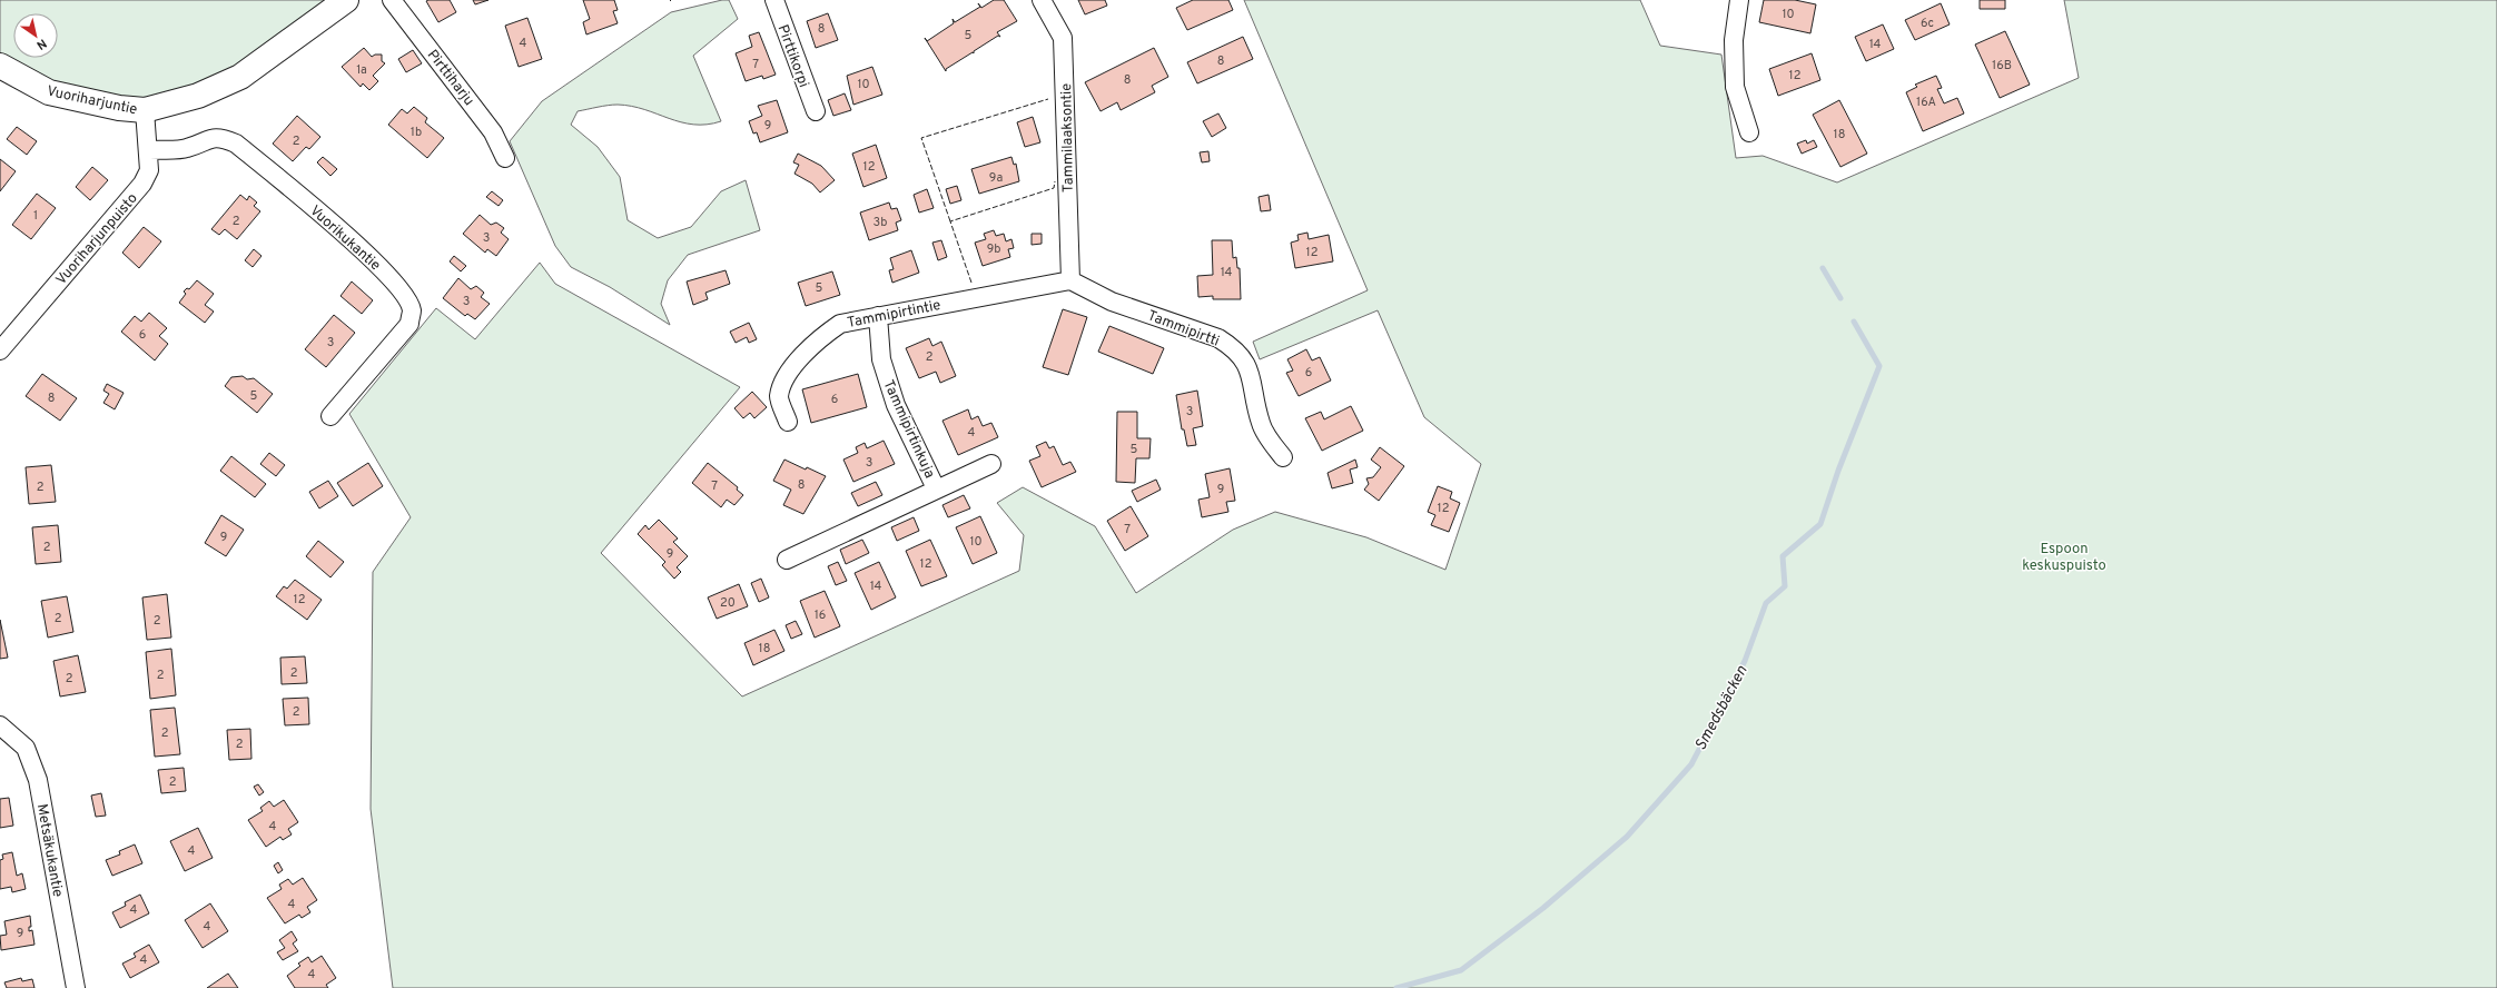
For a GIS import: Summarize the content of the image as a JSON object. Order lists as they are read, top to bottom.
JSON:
{
  "streets": {
    "street": [
      "Pirttikorpi",
      "Pirttiharju",
      "Vuoriharjuntie",
      "Tammilaaksontie",
      "Vuorikukantie",
      "Vuoriharjunpuisto",
      "Tammipirtintie",
      "Tammipirtti",
      "Tammipirtinkuja",
      "Metsäkukantie"
    ]
  },
  "crossings": [
    ["Vuoriharjuntie", "Vuoriharjunpuisto"],
    ["Tammilaaksontie", "Tammipirtintie"],
    ["Tammilaaksontie", "Tammipirtti"],
    ["Vuorikukantie", "Vuoriharjunpuisto"],
    ["Tammipirtintie", "Tammipirtti"],
    ["Tammipirtintie", "Tammipirtinkuja"]
  ],
  "water": ["Smedsbäcken"],
  "parks": ["Espoon keskuspuisto"],
  "house_numbers": [
    "10",
    "6c",
    "8",
    "5",
    "4",
    "14",
    "8",
    "7",
    "16B",
    "1a",
    "12",
    "8",
    "10",
    "16A",
    "9",
    "1b",
    "18",
    "2",
    "12",
    "9a",
    "1",
    "2",
    "3b",
    "3",
    "9b",
    "12",
    "14",
    "5",
    "3",
    "6",
    "3",
    "2",
    "6",
    "5",
    "8",
    "6",
    "3",
    "4",
    "5",
    "3",
    "8",
    "7",
    "2",
    "9",
    "12",
    "7",
    "9",
    "10",
    "2",
    "9",
    "12",
    "14",
    "12",
    "20",
    "16",
    "2",
    "2",
    "18",
    "2",
    "2",
    "2",
    "2",
    "2",
    "2",
    "2",
    "4",
    "4",
    "4",
    "4",
    "4",
    "9",
    "4",
    "4"
  ],
  "north": "bottom right"
}
